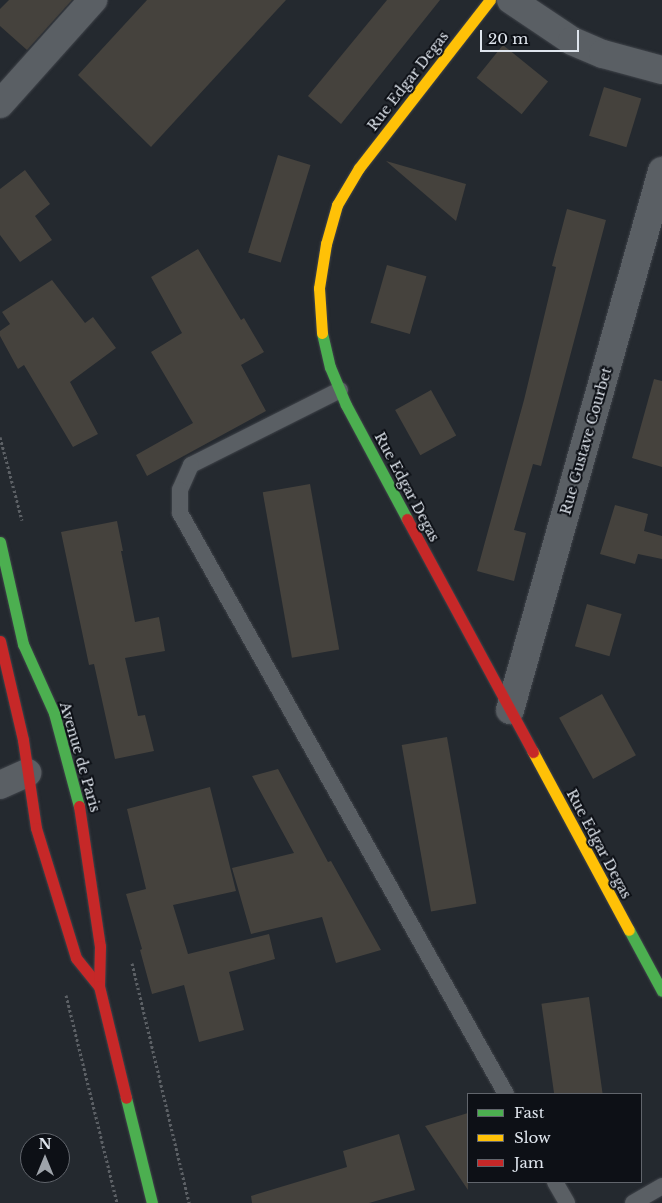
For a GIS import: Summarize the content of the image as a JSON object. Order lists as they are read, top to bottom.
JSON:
{
  "streets": {
    "street": ["Rue Edgar Degas", "Rue Gustave Courbet", "Avenue de Paris"]
  },
  "crossings": [
    ["Rue Edgar Degas", "Rue Gustave Courbet"]
  ],
  "legend": ["Fast", "Slow", "Jam"],
  "scale_bar": "20 m",
  "north": "top"
}
